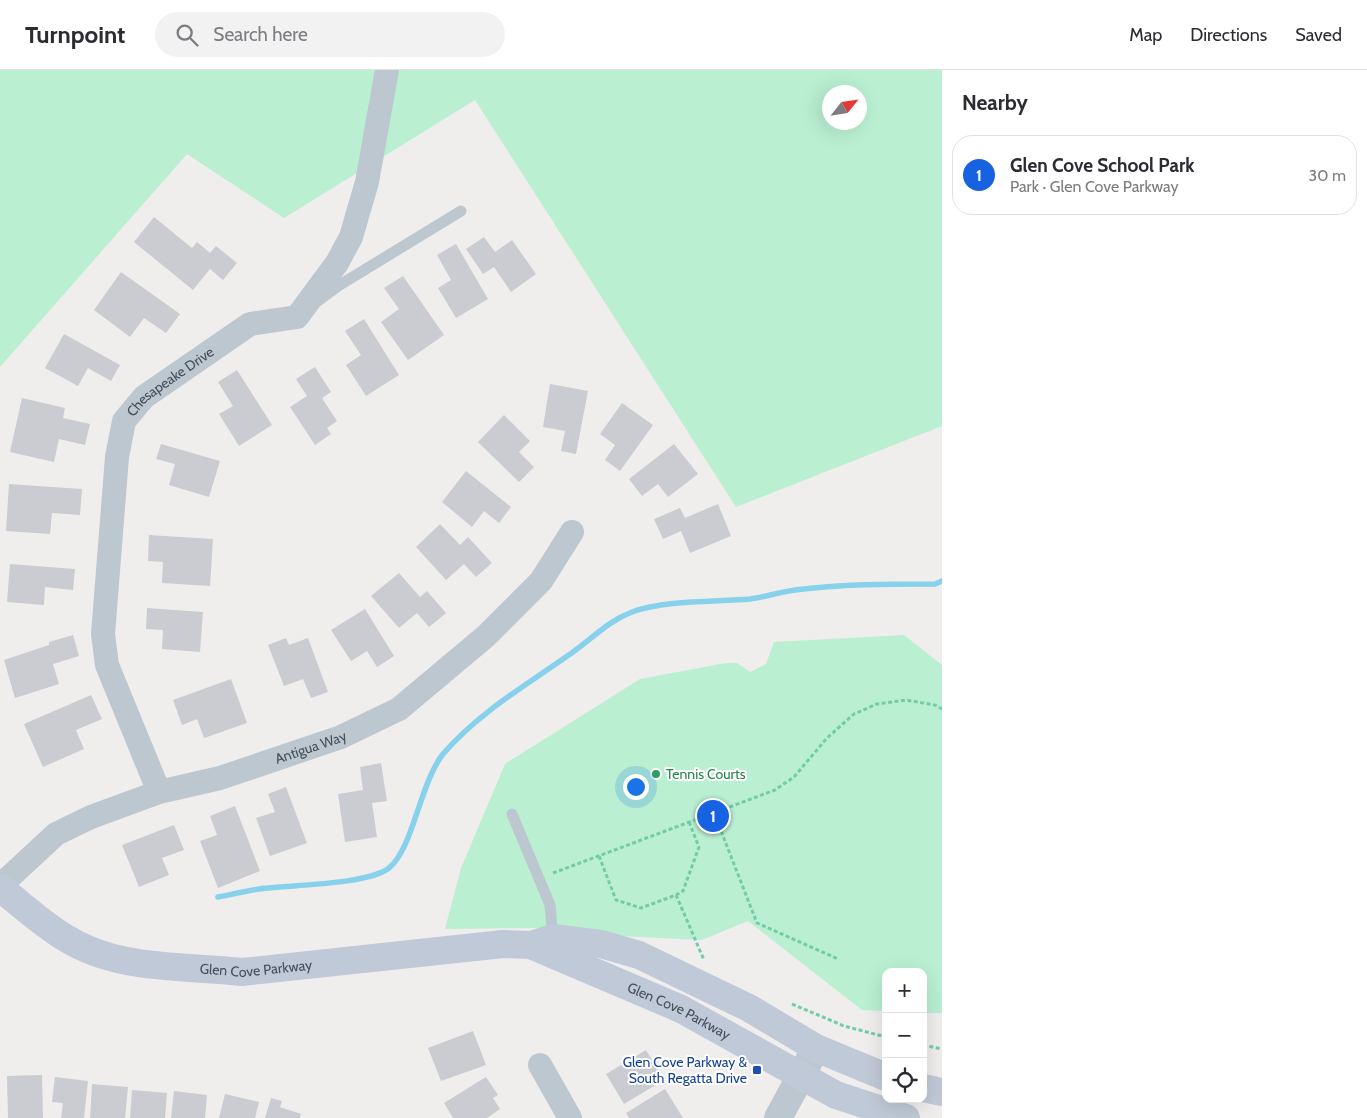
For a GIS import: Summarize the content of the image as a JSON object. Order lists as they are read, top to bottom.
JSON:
{
  "streets": {
    "main road": ["Glen Cove Parkway"],
    "street": ["Chesapeake Drive", "Antigua Way"]
  },
  "crossings": [
    ["Chesapeake Drive", "Antigua Way"],
    ["Antigua Way", "Glen Cove Parkway"]
  ],
  "places": {
    "other": ["Tennis Courts"],
    "transit": ["Glen Cove Parkway & South Regatta Drive"]
  },
  "north": "top right",
  "page": {
    "header": "Turnpoint",
    "search": "Search here",
    "nav": ["Map", "Directions", "Saved"],
    "heading": "Nearby",
    "list": [
      {
        "mark": "1",
        "name": "Glen Cove School Park",
        "note": "Park · Glen Cove Parkway",
        "value": "30 m"
      }
    ],
    "pins": "1",
    "map_buttons": ["+", "−"]
  }
}
